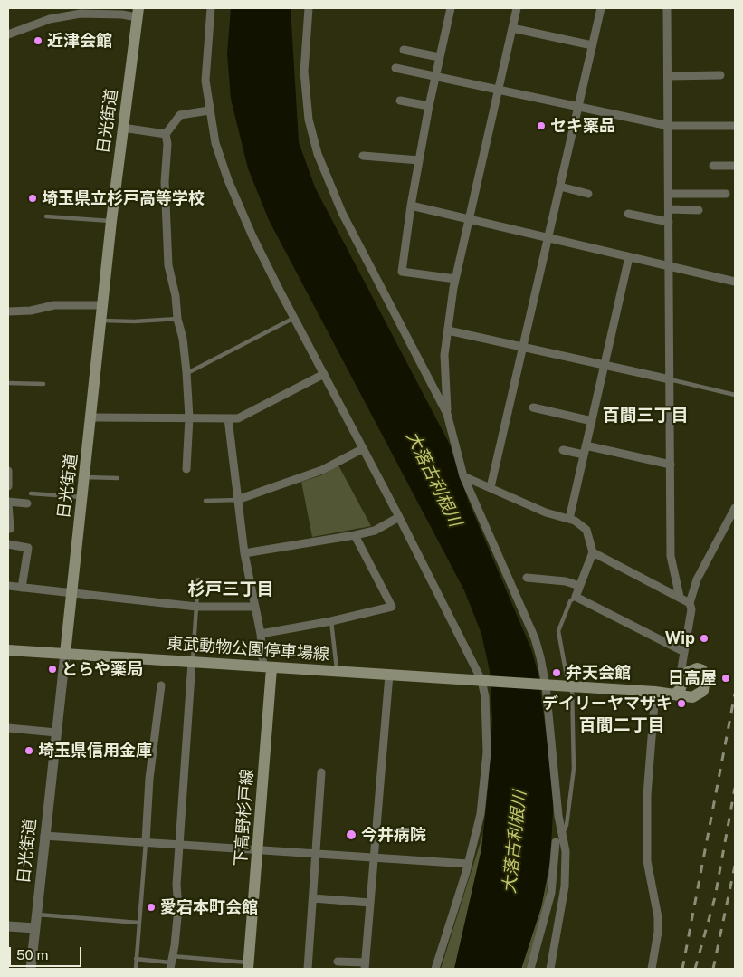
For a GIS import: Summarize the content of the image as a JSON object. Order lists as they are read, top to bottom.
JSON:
{
  "streets": {
    "main road": ["日光街道", "東武動物公園停車場線", "下高野杉戸線"]
  },
  "crossings": [
    ["日光街道", "東武動物公園停車場線"],
    ["東武動物公園停車場線", "下高野杉戸線"]
  ],
  "districts": ["百間三丁目", "杉戸三丁目", "百間二丁目"],
  "water": ["大落古利根川"],
  "places": [
    "近津会館",
    "セキ薬品",
    "埼玉県立杉戸高等学校",
    "Wip",
    "とらや薬局",
    "弁天会館",
    "日高屋",
    "デイリーヤマザキ",
    "埼玉県信用金庫",
    "今井病院",
    "愛宕本町会館"
  ],
  "scale_bar": "50 m"
}
